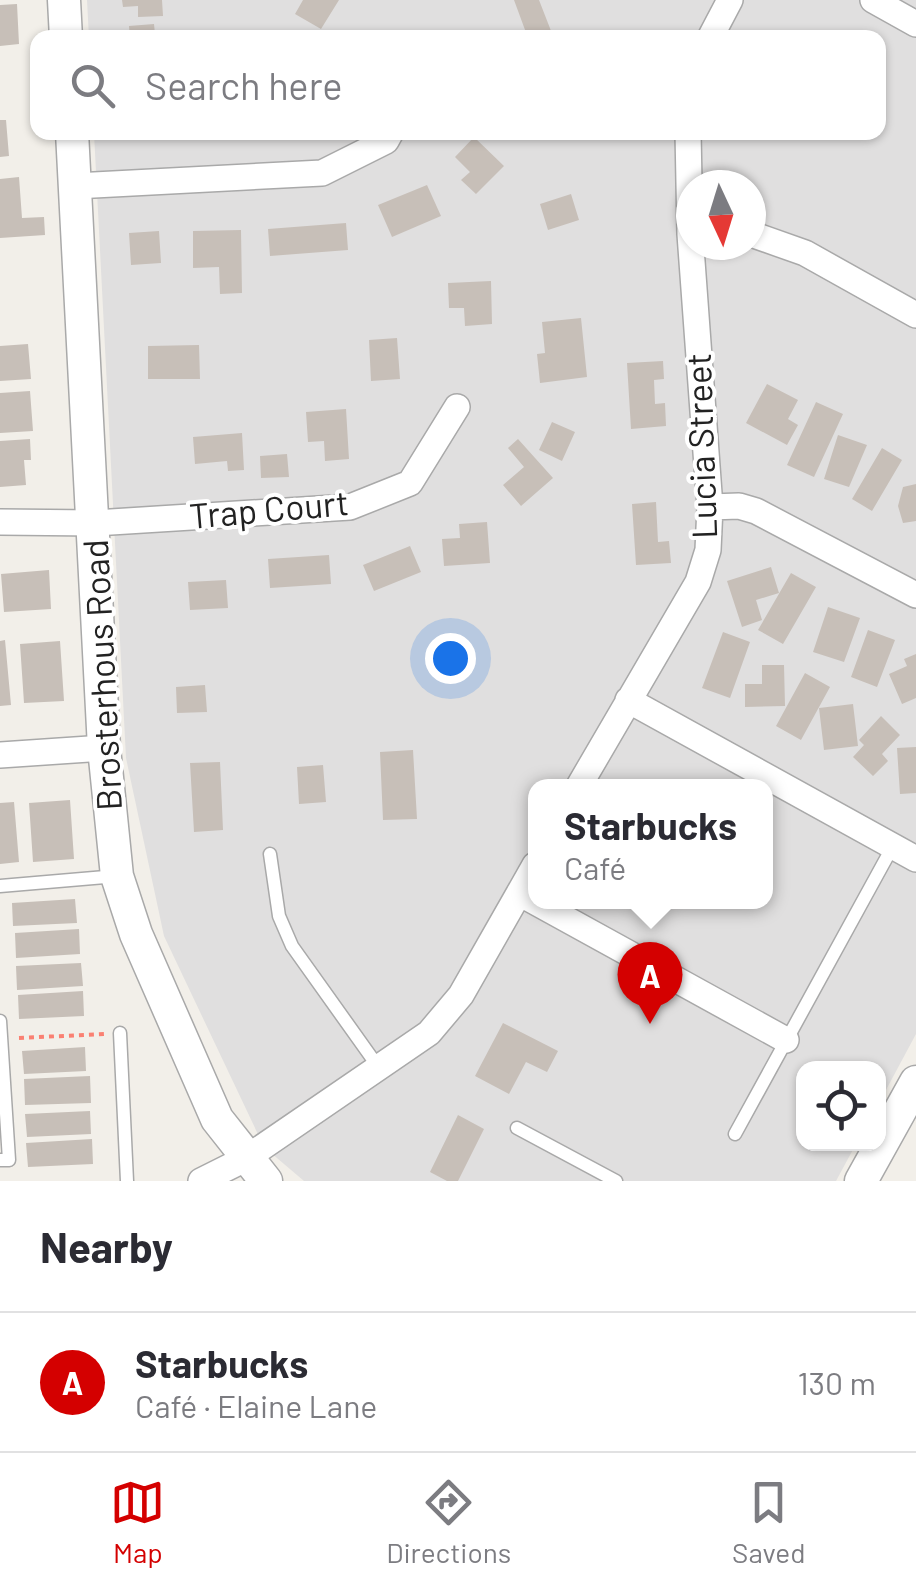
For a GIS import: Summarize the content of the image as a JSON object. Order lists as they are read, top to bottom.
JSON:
{
  "streets": {
    "street": ["Lucia Street", "Trap Court", "Brosterhous Road"]
  },
  "crossings": [
    ["Trap Court", "Brosterhous Road"]
  ],
  "north": "bottom",
  "page": {
    "search": "Search here",
    "popup": ["Starbucks", "Café"],
    "pins": "A",
    "heading": "Nearby",
    "list": [
      {
        "mark": "A",
        "name": "Starbucks",
        "note": "Café · Elaine Lane",
        "value": "130 m"
      }
    ],
    "nav": ["Map", "Directions", "Saved"]
  }
}
